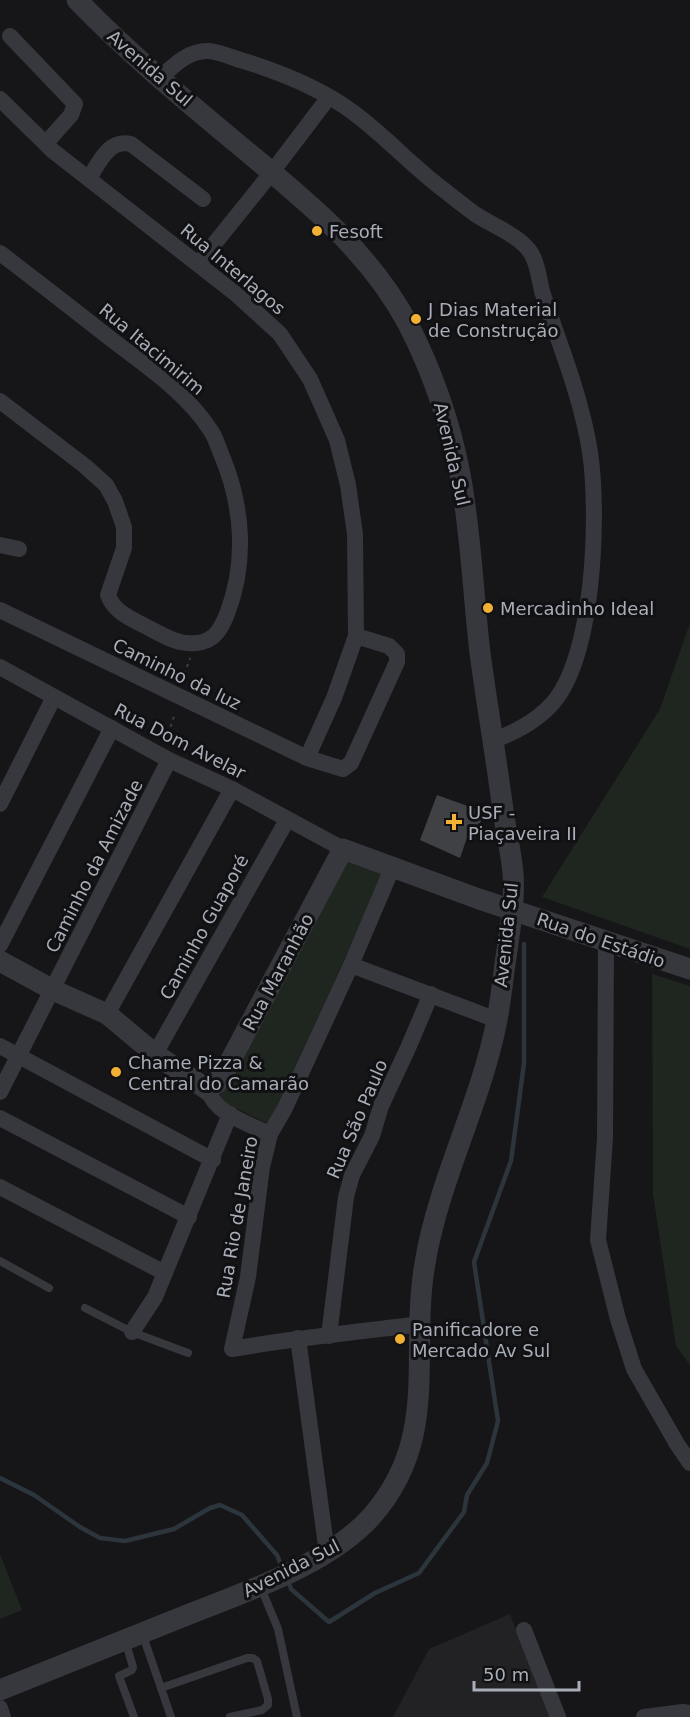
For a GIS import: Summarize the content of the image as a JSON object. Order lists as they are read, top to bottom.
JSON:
{
  "streets": {
    "street": [
      "Avenida Sul",
      "Rua Interlagos",
      "Rua Itacimirim",
      "Caminho da luz",
      "Rua Dom Avelar",
      "Caminho da Amizade",
      "Caminho Guaporé",
      "Rua do Estádio",
      "Rua Maranhão",
      "Rua São Paulo",
      "Rua Rio de Janeiro"
    ]
  },
  "crossings": [
    ["Avenida Sul", "Rua do Estádio"],
    ["Rua Interlagos", "Caminho da luz"],
    ["Rua Dom Avelar", "Caminho da Amizade"],
    ["Rua Dom Avelar", "Caminho Guaporé"],
    ["Rua Dom Avelar", "Rua do Estádio"],
    ["Rua Dom Avelar", "Rua Maranhão"],
    ["Rua do Estádio", "Rua Maranhão"],
    ["Rua do Estádio", "Rua Rio de Janeiro"]
  ],
  "places": {
    "other": [
      "Fesoft",
      "J Dias Material de Construção",
      "Mercadinho Ideal",
      "Chame Pizza & Central do Camarão",
      "Panificadore e Mercado Av Sul"
    ],
    "health": ["USF - Piaçaveira II"]
  },
  "scale_bar": "50 m"
}
